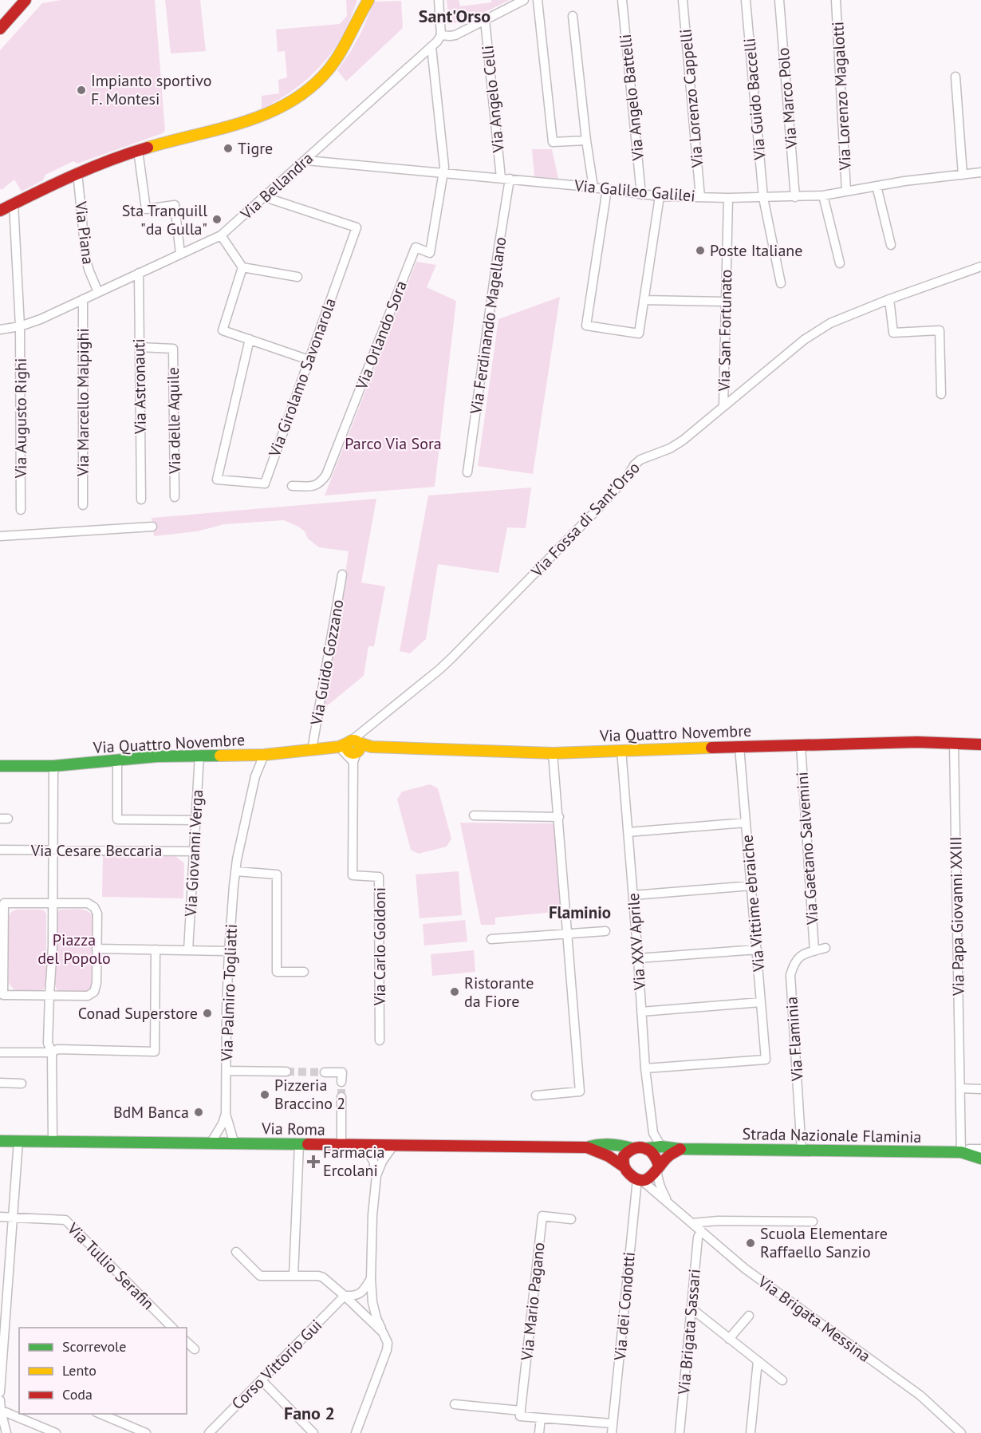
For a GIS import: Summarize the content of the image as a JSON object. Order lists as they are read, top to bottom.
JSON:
{
  "streets": {
    "main road": ["Via Quattro Novembre", "Via Roma", "Strada Nazionale Flaminia"],
    "street": [
      "Via Lorenzo Magalotti",
      "Via Angelo Battelli",
      "Via Lorenzo Cappelli",
      "Via Marco Polo",
      "Via Angelo Celli",
      "Via Guido Baccelli",
      "Via Bellandra",
      "Via Galileo Galilei",
      "Via Piana",
      "Via Ferdinando Magellano",
      "Via San Fortunato",
      "Via Orlando Sora",
      "Via Girolamo Savonarola",
      "Via Astronauti",
      "Via Marcello Malpighi",
      "Via Augusto Righi",
      "Via delle Aquile",
      "Via Fossa di Sant'Orso",
      "Via Guido Gozzano",
      "Via Gaetano Salvemini",
      "Via Cesare Beccaria",
      "Via Giovanni Verga",
      "Via Vittime ebraiche",
      "Via Papa Giovanni XXIII",
      "Via XXV Aprile",
      "Via Carlo Goldoni",
      "Via Palmiro Togliatti",
      "Via Flaminia",
      "Via Tullio Serafin",
      "Via Mario Pagano",
      "Via dei Condotti",
      "Via Brigata Messina",
      "Via Brigata Sassari",
      "Corso Vittorio Gui"
    ]
  },
  "crossings": [
    ["Via Lorenzo Magalotti", "Via Galileo Galilei"],
    ["Via Angelo Battelli", "Via Galileo Galilei"],
    ["Via Lorenzo Cappelli", "Via Galileo Galilei"],
    ["Via Marco Polo", "Via Galileo Galilei"],
    ["Via Angelo Celli", "Via Galileo Galilei"],
    ["Via Angelo Celli", "Via Ferdinando Magellano"],
    ["Via Guido Baccelli", "Via Galileo Galilei"],
    ["Via Bellandra", "Via Galileo Galilei"],
    ["Via Bellandra", "Via Piana"],
    ["Via Bellandra", "Via Girolamo Savonarola"],
    ["Via Bellandra", "Via Astronauti"],
    ["Via Bellandra", "Via Marcello Malpighi"],
    ["Via Bellandra", "Via Augusto Righi"],
    ["Via Galileo Galilei", "Via Ferdinando Magellano"],
    ["Via Galileo Galilei", "Via San Fortunato"],
    ["Via Galileo Galilei", "Via Orlando Sora"],
    ["Via San Fortunato", "Via Fossa di Sant'Orso"],
    ["Via Astronauti", "Via delle Aquile"],
    ["Via Fossa di Sant'Orso", "Via Quattro Novembre"],
    ["Via Fossa di Sant'Orso", "Via Carlo Goldoni"],
    ["Via Guido Gozzano", "Via Quattro Novembre"],
    ["Via Quattro Novembre", "Via Gaetano Salvemini"],
    ["Via Quattro Novembre", "Via Giovanni Verga"],
    ["Via Quattro Novembre", "Via Vittime ebraiche"],
    ["Via Quattro Novembre", "Via Papa Giovanni XXIII"],
    ["Via Quattro Novembre", "Via XXV Aprile"],
    ["Via Quattro Novembre", "Via Carlo Goldoni"],
    ["Via Quattro Novembre", "Via Palmiro Togliatti"],
    ["Via Gaetano Salvemini", "Via Flaminia"],
    ["Via Cesare Beccaria", "Via Giovanni Verga"],
    ["Via Vittime ebraiche", "Via XXV Aprile"],
    ["Via Papa Giovanni XXIII", "Strada Nazionale Flaminia"],
    ["Via XXV Aprile", "Via Roma"],
    ["Via XXV Aprile", "Strada Nazionale Flaminia"],
    ["Via XXV Aprile", "Via dei Condotti"],
    ["Via XXV Aprile", "Via Brigata Messina"],
    ["Via Palmiro Togliatti", "Via Roma"],
    ["Via Flaminia", "Strada Nazionale Flaminia"],
    ["Via Roma", "Strada Nazionale Flaminia"],
    ["Via Roma", "Via dei Condotti"],
    ["Via Roma", "Via Brigata Messina"],
    ["Strada Nazionale Flaminia", "Via dei Condotti"],
    ["Strada Nazionale Flaminia", "Via Brigata Messina"],
    ["Via dei Condotti", "Via Brigata Messina"],
    ["Via Brigata Messina", "Via Brigata Sassari"]
  ],
  "districts": ["Sant'Orso", "Flaminio", "Fano 2"],
  "parks": ["Parco Via Sora", "Piazza del Popolo"],
  "places": {
    "other": [
      "Impianto sportivo F. Montesi",
      "Tigre",
      "Sta Tranquill \"da Gulla\"",
      "Poste Italiane",
      "Ristorante da Fiore",
      "Conad Superstore",
      "Pizzeria Braccino 2",
      "BdM Banca",
      "Scuola Elementare Raffaello Sanzio"
    ],
    "health": ["Farmacia Ercolani"]
  },
  "legend": ["Scorrevole", "Lento", "Coda"]
}
